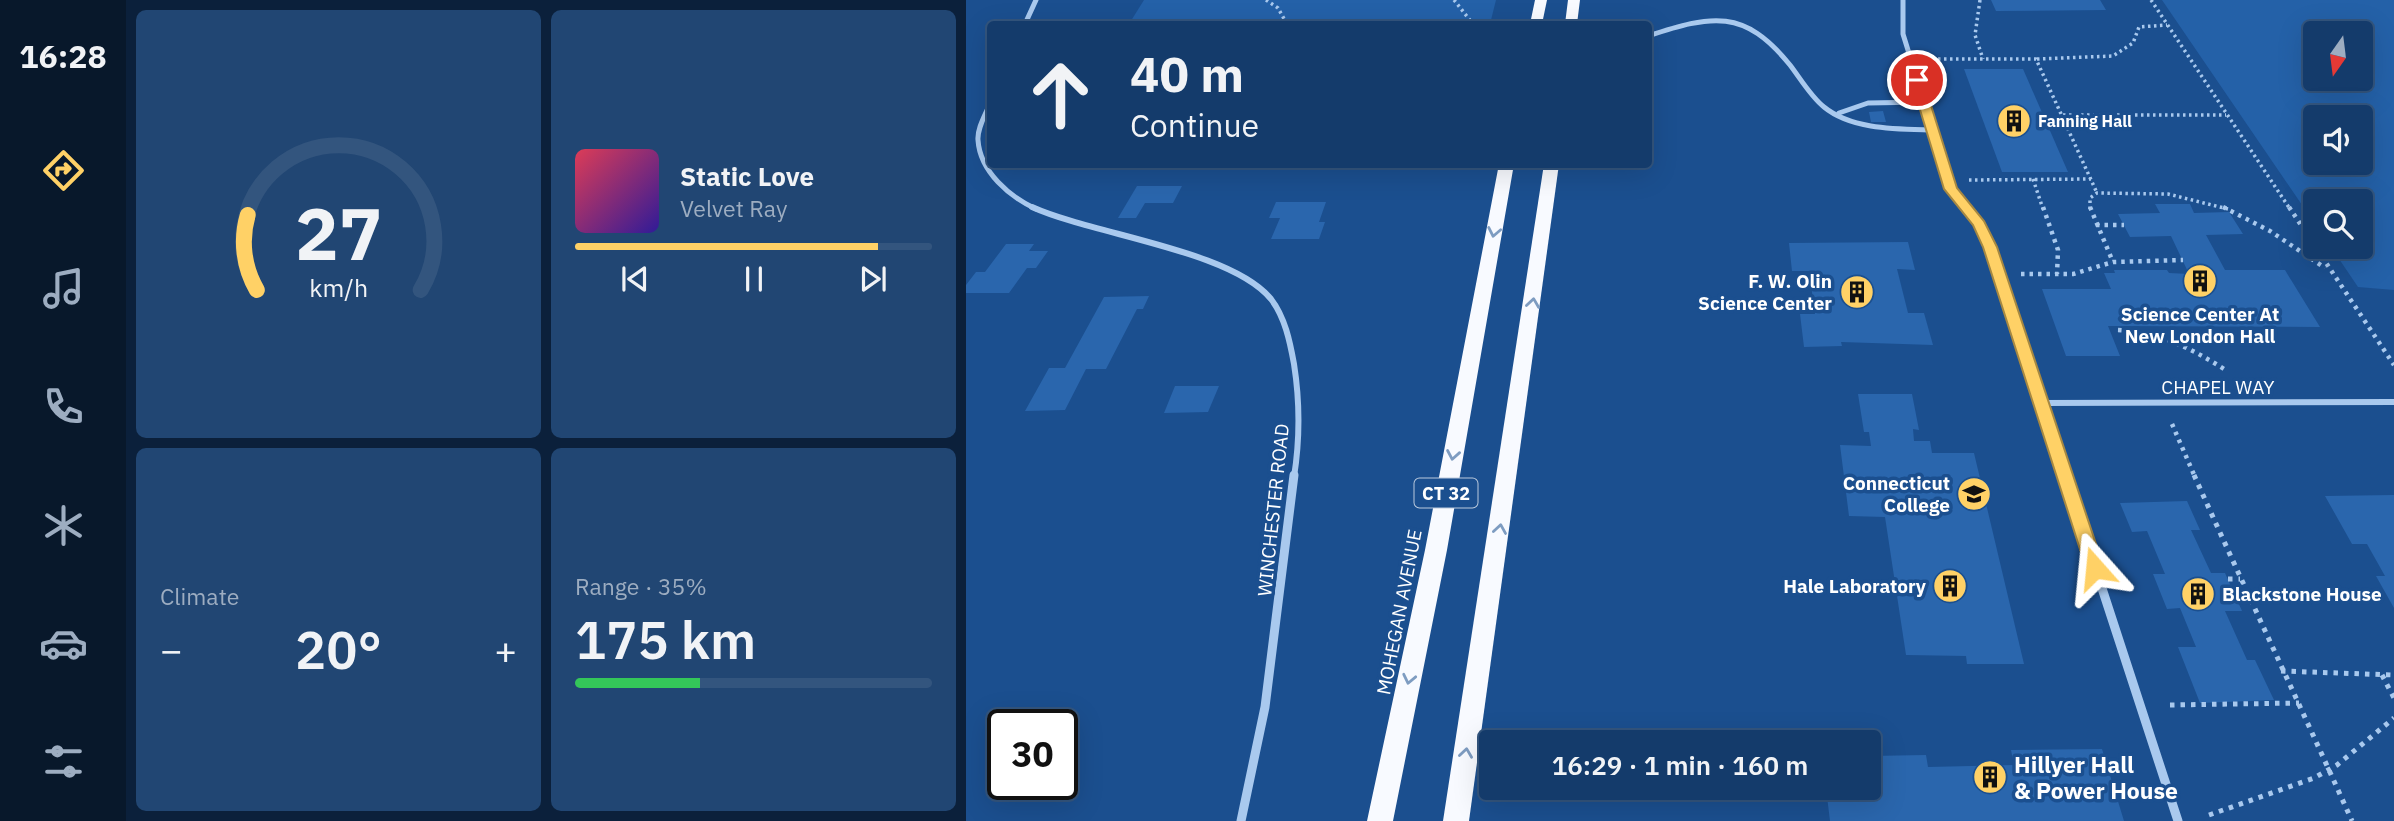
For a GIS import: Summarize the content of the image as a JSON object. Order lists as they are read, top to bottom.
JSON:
{
  "streets": {
    "highway": ["CT 32", "MOHEGAN AVENUE"],
    "street": ["CHAPEL WAY", "WINCHESTER ROAD"]
  },
  "places": {
    "building": [
      "Fanning Hall",
      "Science Center At New London Hall",
      "F. W. Olin Science Center",
      "Hale Laboratory",
      "Blackstone House",
      "Hillyer Hall & Power House"
    ],
    "school or university": ["Connecticut College"]
  },
  "north": "bottom",
  "page": {
    "tabs": "16:28",
    "turn": ["40 m", "Continue"],
    "song": ["Static Love", "Velvet Ray"],
    "tile": [
      "Climate",
      ["Range · 35%", "175 km"]
    ],
    "heat": ["−", "20°", "+"],
    "limit": "30",
    "trip": "16:29 · 1 min · 160 m",
    "gauge": ["27", "km/h"]
  }
}
